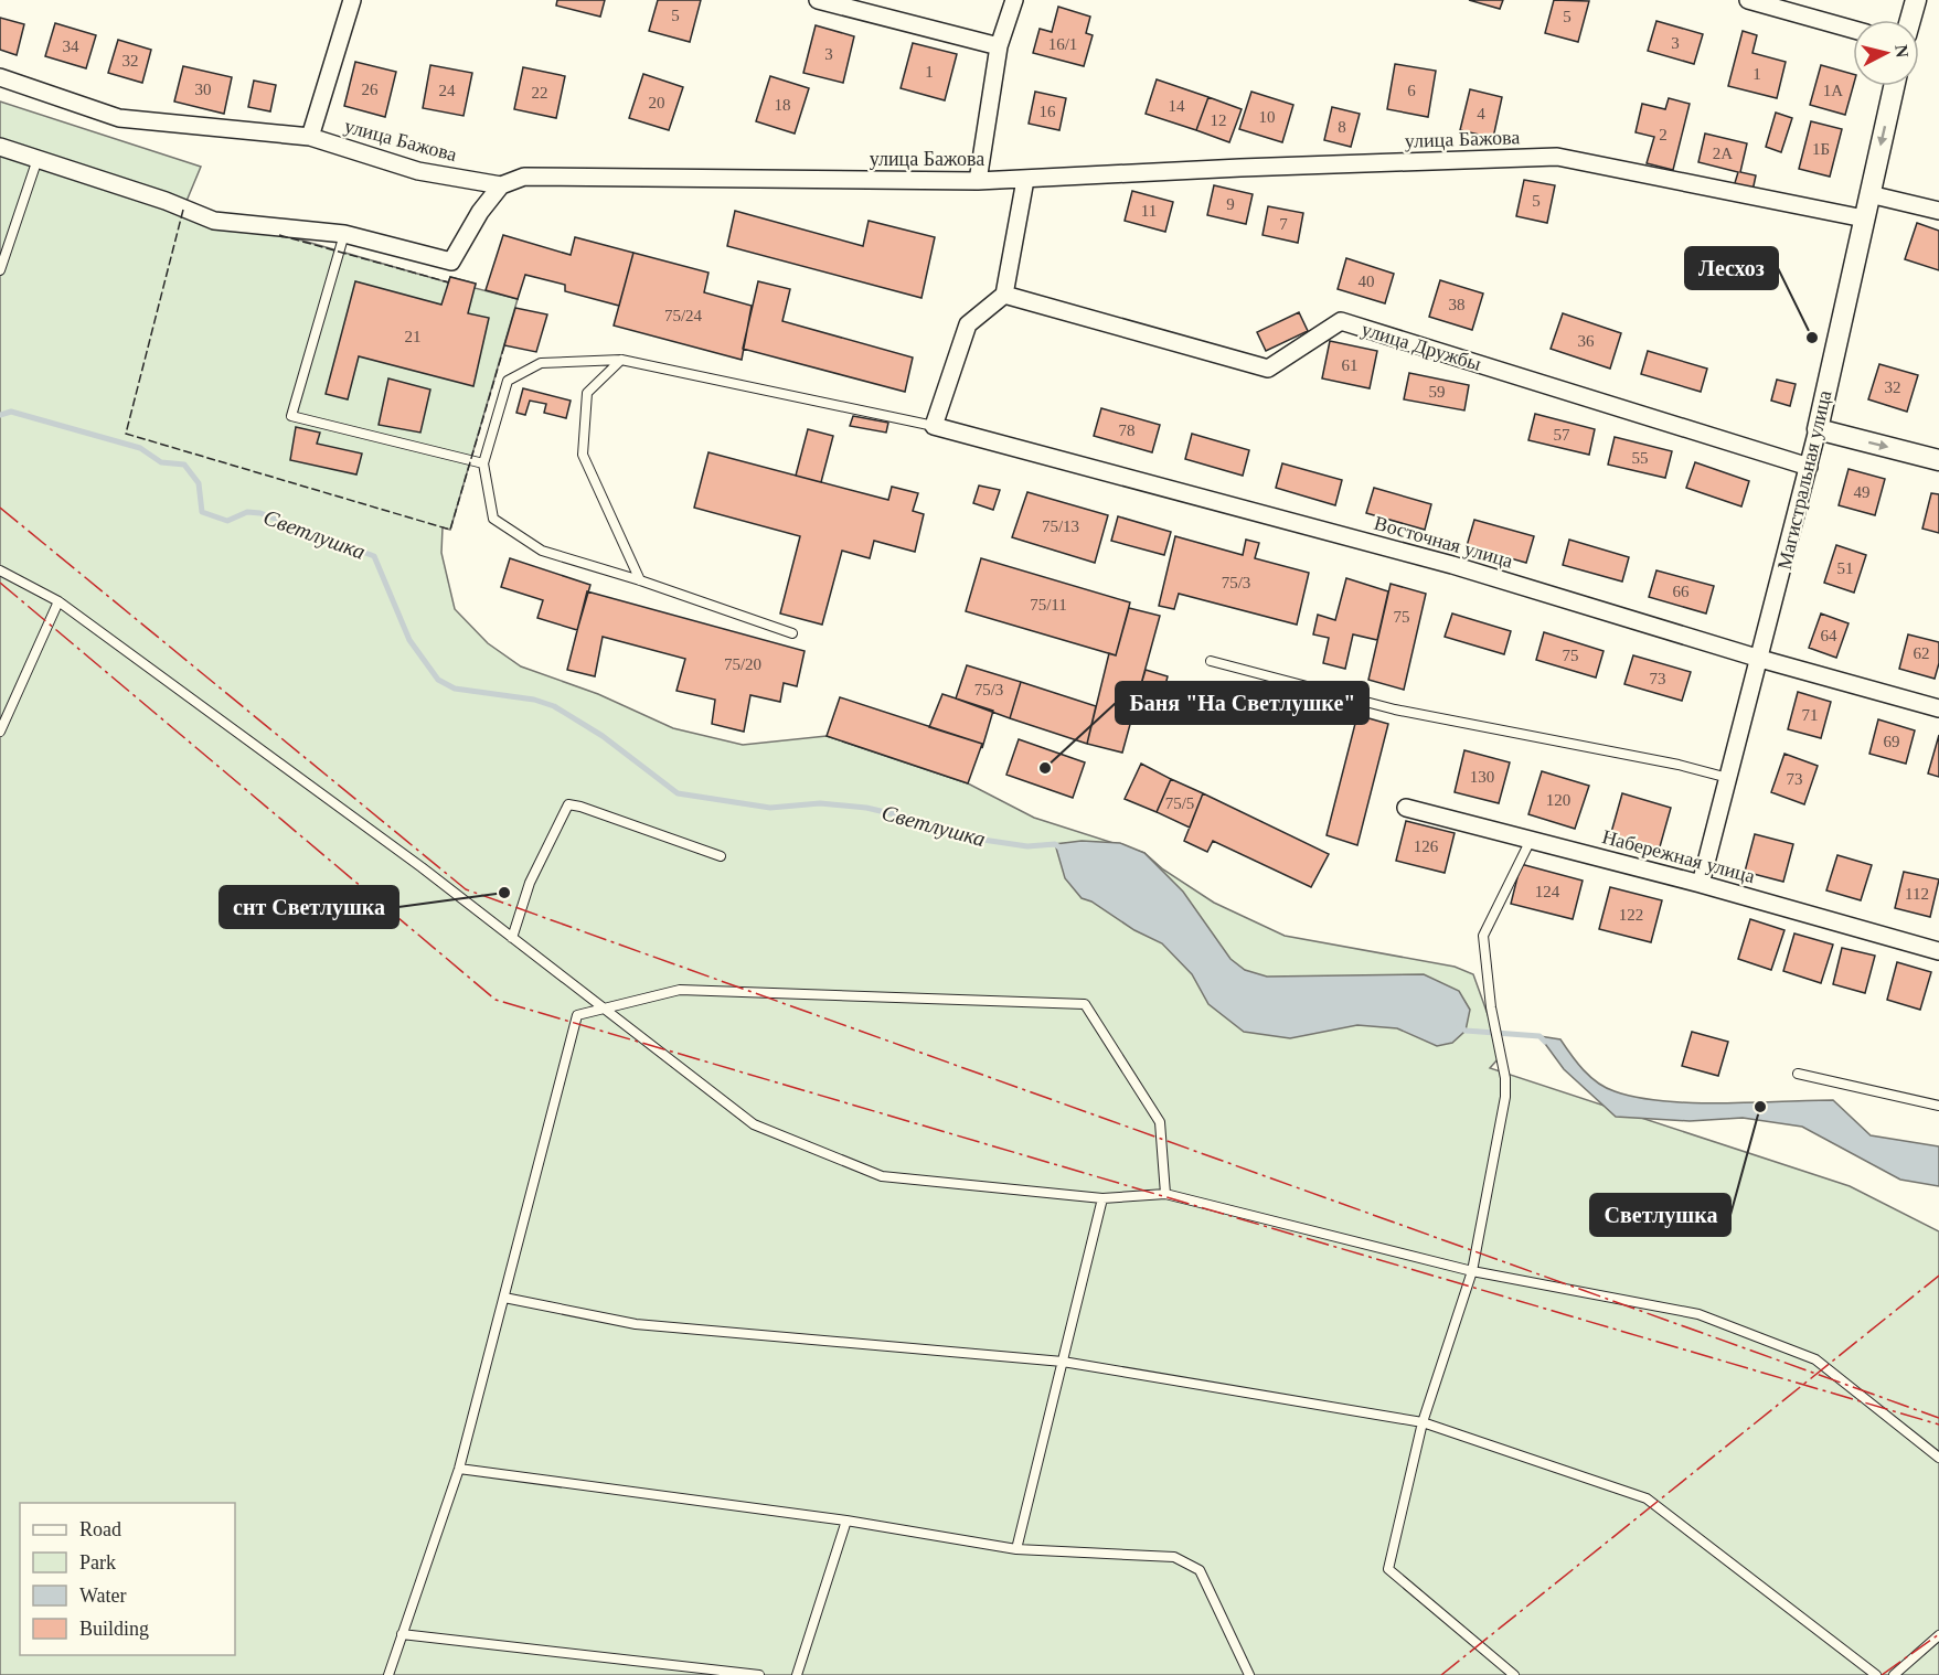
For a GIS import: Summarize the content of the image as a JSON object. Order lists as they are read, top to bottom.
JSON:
{
  "streets": {
    "street": [
      "улица Бажова",
      "улица Дружбы",
      "Магистральная улица",
      "Восточная улица",
      "Набережная улица"
    ]
  },
  "crossings": [
    ["улица Бажова", "Магистральная улица"],
    ["улица Дружбы", "Магистральная улица"],
    ["Магистральная улица", "Восточная улица"],
    ["Магистральная улица", "Набережная улица"]
  ],
  "water": ["Светлушка"],
  "places": [
    "Лесхоз",
    "Баня \"На Светлушке\"",
    "снт Светлушка",
    "Светлушка"
  ],
  "house_numbers": [
    "5",
    "5",
    "3",
    "16/1",
    "34",
    "3",
    "32",
    "1",
    "1",
    "30",
    "26",
    "24",
    "6",
    "1А",
    "22",
    "20",
    "18",
    "14",
    "16",
    "4",
    "10",
    "12",
    "8",
    "2",
    "1Б",
    "2А",
    "5",
    "9",
    "11",
    "7",
    "40",
    "38",
    "75/24",
    "21",
    "36",
    "61",
    "32",
    "59",
    "78",
    "57",
    "55",
    "49",
    "75/13",
    "51",
    "75/3",
    "66",
    "75/11",
    "75",
    "64",
    "62",
    "75",
    "75/20",
    "73",
    "75/3",
    "71",
    "69",
    "130",
    "73",
    "120",
    "75/5",
    "126",
    "124",
    "112",
    "122"
  ],
  "legend": [
    "Road",
    "Park",
    "Water",
    "Building"
  ],
  "north": "right"
}
